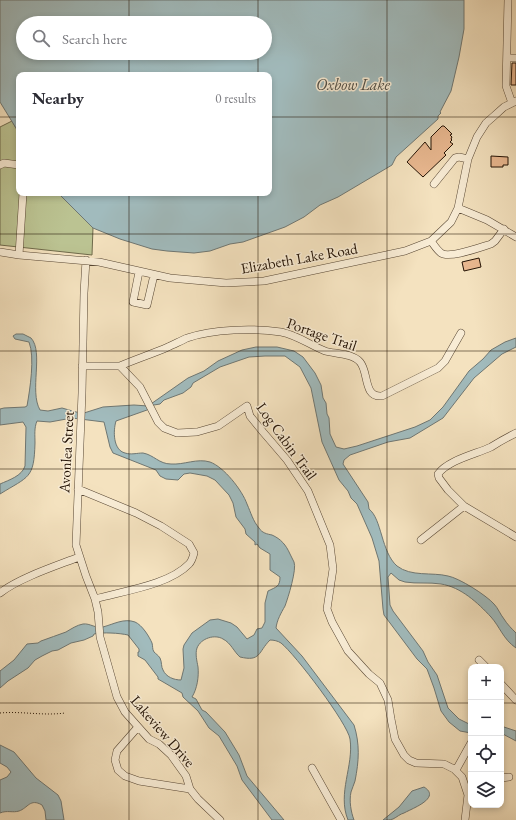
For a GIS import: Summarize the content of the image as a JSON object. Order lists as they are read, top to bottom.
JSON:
{
  "streets": {
    "street": [
      "Elizabeth Lake Road",
      "Portage Trail",
      "Log Cabin Trail",
      "Avonlea Street",
      "Lakeview Drive"
    ]
  },
  "crossings": [
    ["Elizabeth Lake Road", "Avonlea Street"],
    ["Portage Trail", "Log Cabin Trail"],
    ["Avonlea Street", "Lakeview Drive"]
  ],
  "water": ["Oxbow Lake"],
  "page": {
    "search": "Search here",
    "heading": ["Nearby", "0 results"],
    "map_buttons": ["+", "−"]
  }
}
